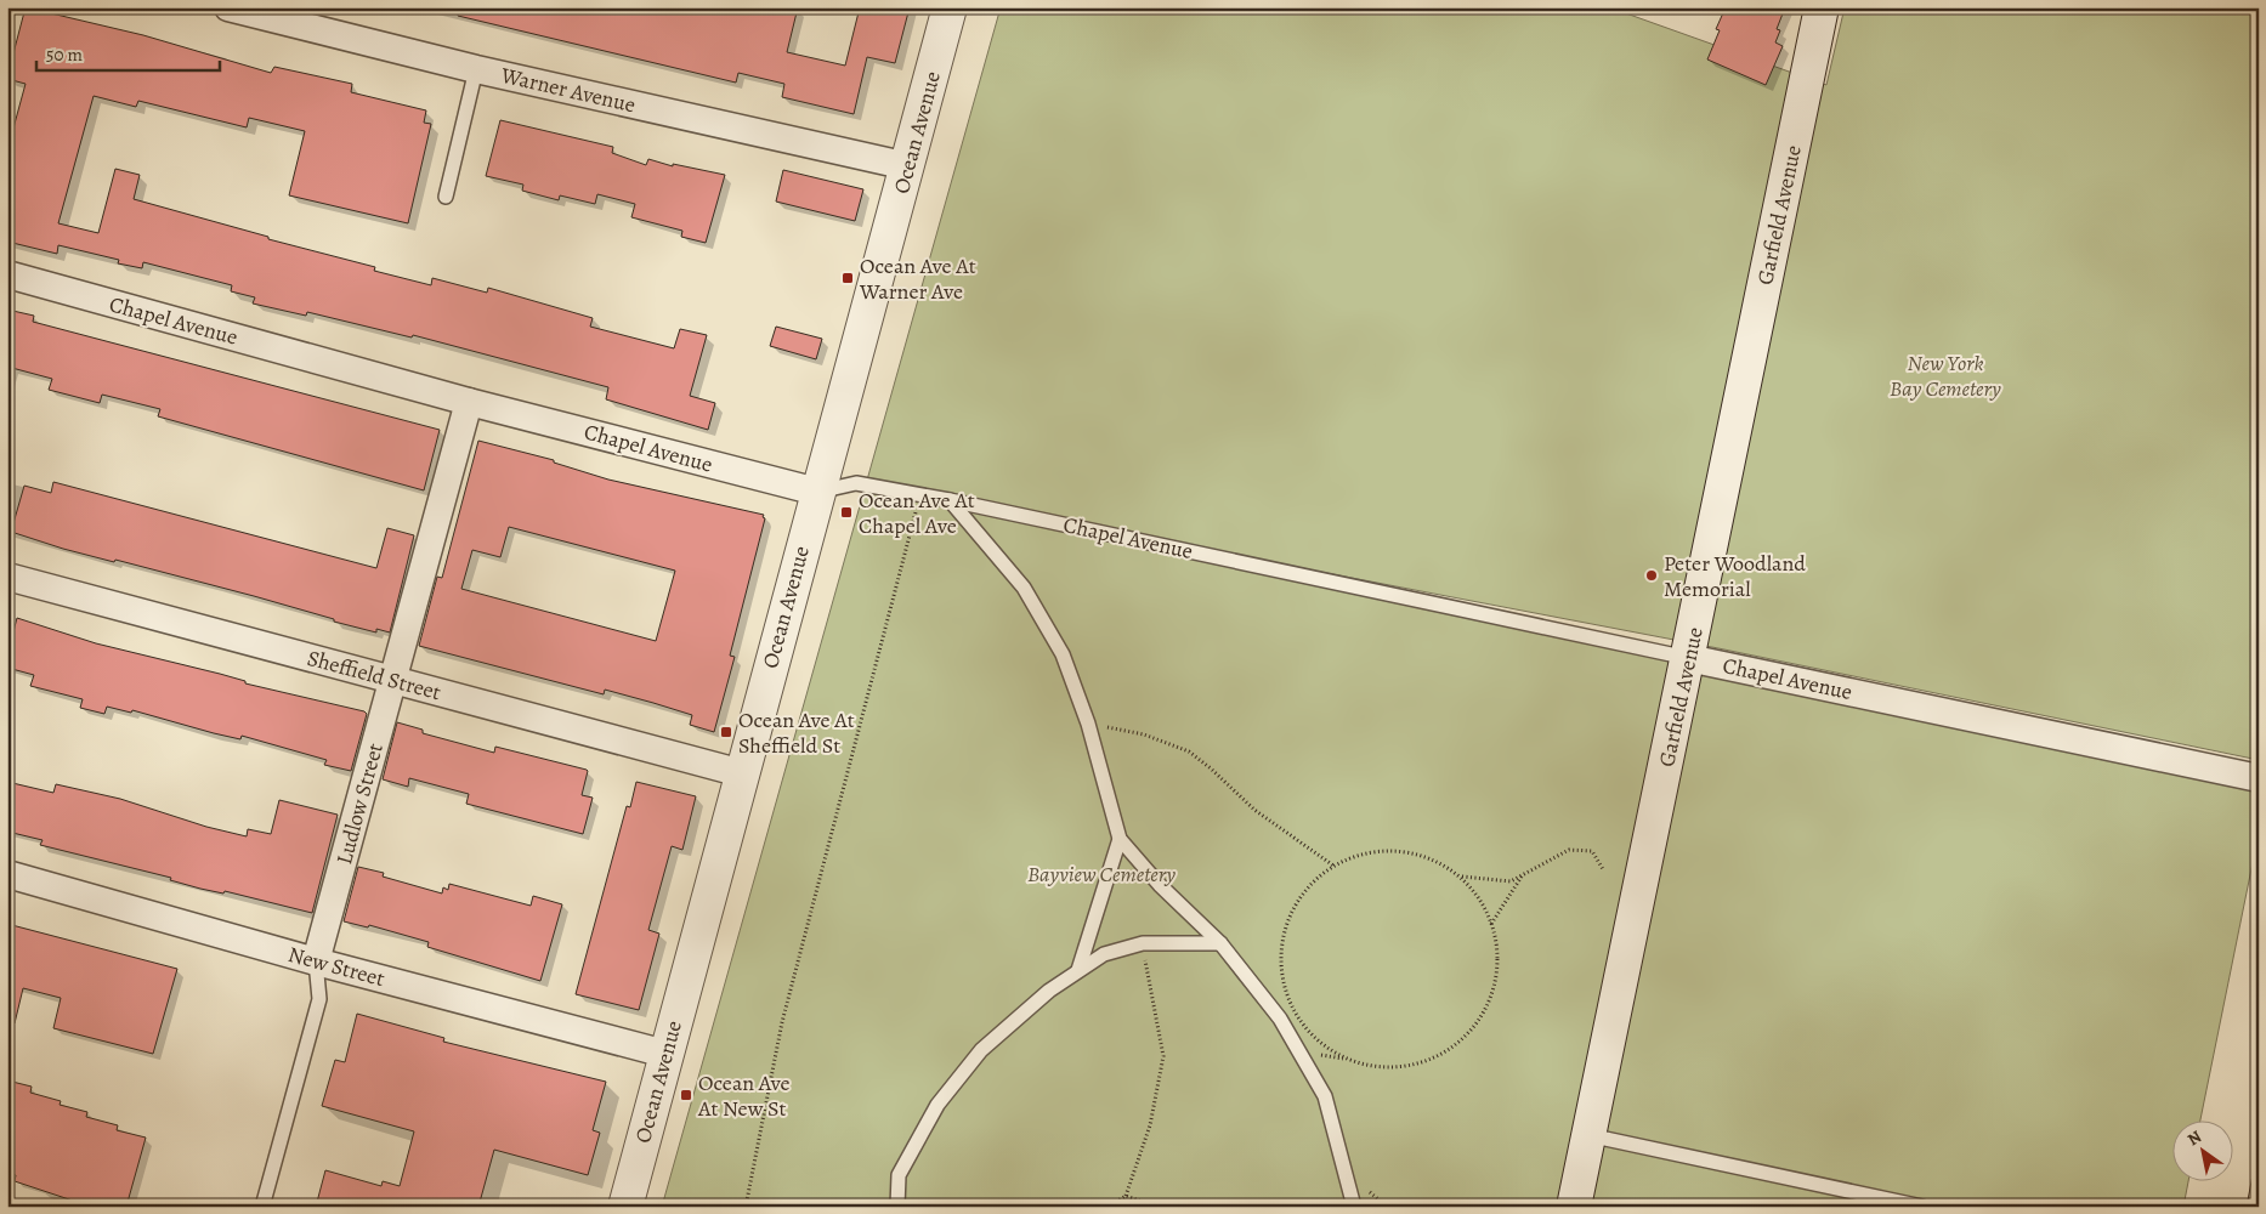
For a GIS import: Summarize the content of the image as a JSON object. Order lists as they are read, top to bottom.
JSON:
{
  "streets": {
    "street": [
      "Warner Avenue",
      "Ocean Avenue",
      "Garfield Avenue",
      "Chapel Avenue",
      "Sheffield Street",
      "Ludlow Street",
      "New Street"
    ]
  },
  "crossings": [
    ["Warner Avenue", "Ocean Avenue"],
    ["Ocean Avenue", "Chapel Avenue"],
    ["Ocean Avenue", "Sheffield Street"],
    ["Ocean Avenue", "New Street"],
    ["Garfield Avenue", "Chapel Avenue"],
    ["Chapel Avenue", "Ludlow Street"],
    ["Sheffield Street", "Ludlow Street"],
    ["Ludlow Street", "New Street"]
  ],
  "parks": ["New York Bay Cemetery", "Bayview Cemetery"],
  "places": {
    "transit": [
      "Ocean Ave At Warner Ave",
      "Ocean Ave At Chapel Ave",
      "Ocean Ave At Sheffield St",
      "Ocean Ave At New St"
    ],
    "other": ["Peter Woodland Memorial"]
  },
  "scale_bar": "50 m",
  "north": "top left"
}
